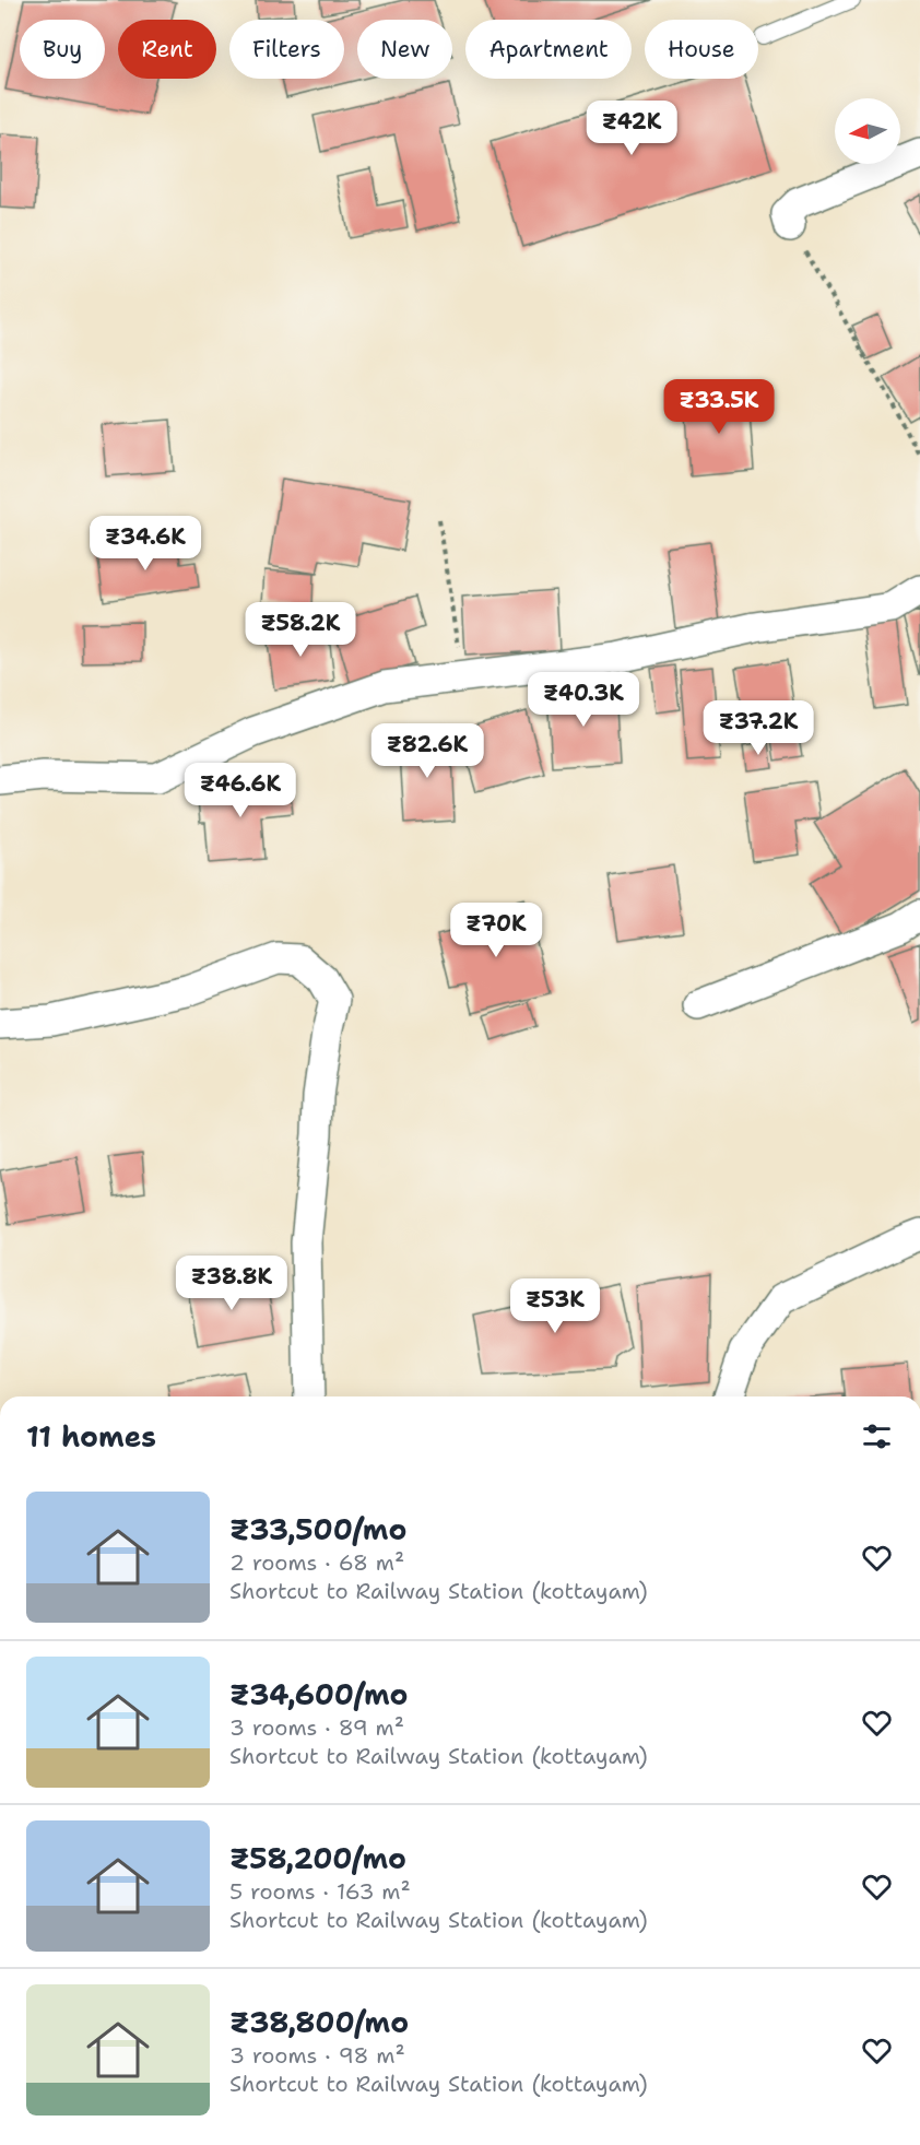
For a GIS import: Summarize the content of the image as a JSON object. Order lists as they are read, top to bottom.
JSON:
{
  "north": "left",
  "page": {
    "chip": [
      "Buy",
      "Rent",
      "Filters",
      "New",
      "Apartment",
      "House"
    ],
    "price": [
      "₹42K",
      "₹33.5K",
      "₹34.6K",
      "₹58.2K",
      "₹40.3K",
      "₹37.2K",
      "₹82.6K",
      "₹46.6K",
      "₹70K",
      "₹38.8K",
      "₹53K"
    ],
    "heading": "11 homes",
    "list": [
      {
        "name": "₹33,500/mo",
        "note": "2 rooms · 68 m² · Shortcut to Railway Station (kottayam)"
      },
      {
        "name": "₹34,600/mo",
        "note": "3 rooms · 89 m² · Shortcut to Railway Station (kottayam)"
      },
      {
        "name": "₹58,200/mo",
        "note": "5 rooms · 163 m² · Shortcut to Railway Station (kottayam)"
      },
      {
        "name": "₹38,800/mo",
        "note": "3 rooms · 98 m² · Shortcut to Railway Station (kottayam)"
      }
    ]
  }
}
